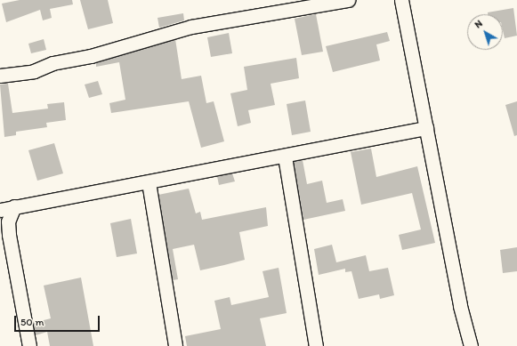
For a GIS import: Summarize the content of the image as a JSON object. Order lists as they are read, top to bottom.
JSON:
{
  "scale_bar": "50 m",
  "north": "top left"
}
